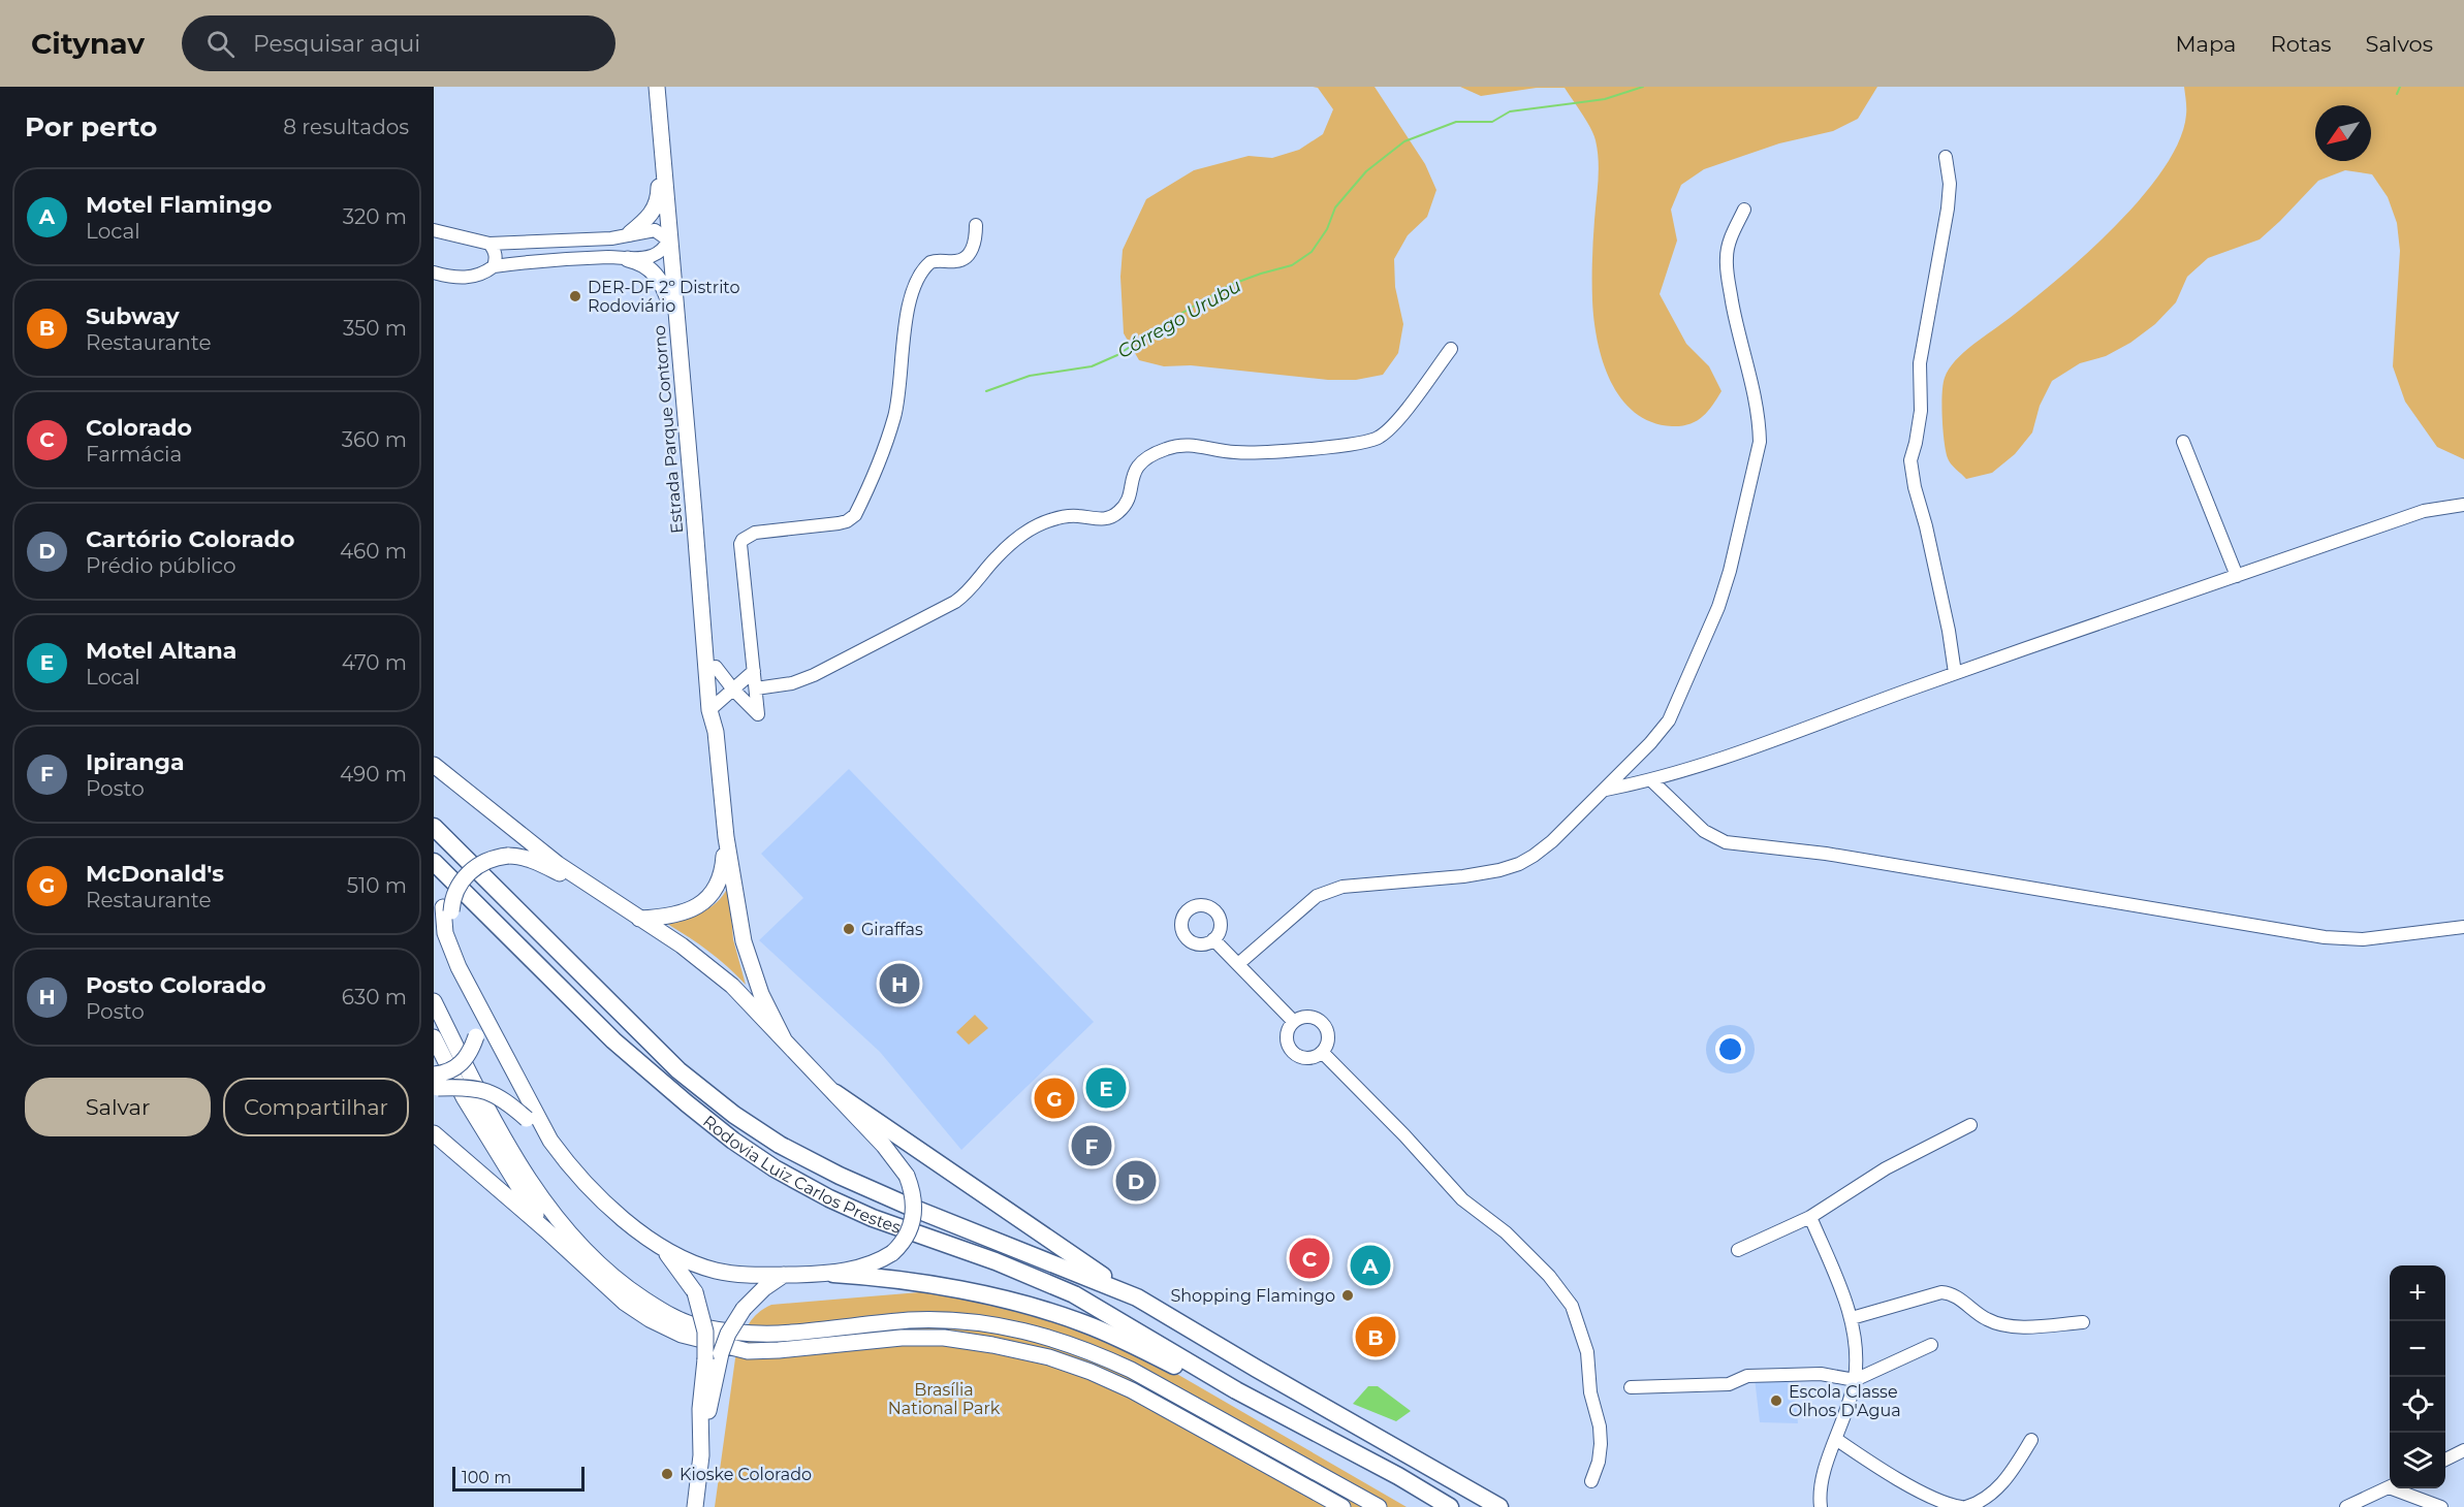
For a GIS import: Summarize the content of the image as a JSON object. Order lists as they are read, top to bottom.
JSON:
{
  "streets": {
    "highway": ["Rodovia Luiz Carlos Prestes"],
    "main road": ["Estrada Parque Contorno"]
  },
  "water": ["Córrego Urubu"],
  "parks": ["Brasília National Park"],
  "places": [
    "DER-DF 2º Distrito Rodoviário",
    "Giraffas",
    "Shopping Flamingo",
    "Escola Classe Olhos D'Agua",
    "Kioske Colorado"
  ],
  "scale_bar": "100 m",
  "north": "bottom left",
  "page": {
    "header": "Citynav",
    "search": "Pesquisar aqui",
    "nav": ["Mapa", "Rotas", "Salvos"],
    "heading": ["Por perto", "8 resultados"],
    "list": [
      {
        "mark": "A",
        "name": "Motel Flamingo",
        "note": "Local",
        "value": "320 m"
      },
      {
        "mark": "B",
        "name": "Subway",
        "note": "Restaurante",
        "value": "350 m"
      },
      {
        "mark": "C",
        "name": "Colorado",
        "note": "Farmácia",
        "value": "360 m"
      },
      {
        "mark": "D",
        "name": "Cartório Colorado",
        "note": "Prédio público",
        "value": "460 m"
      },
      {
        "mark": "E",
        "name": "Motel Altana",
        "note": "Local",
        "value": "470 m"
      },
      {
        "mark": "F",
        "name": "Ipiranga",
        "note": "Posto",
        "value": "490 m"
      },
      {
        "mark": "G",
        "name": "McDonald's",
        "note": "Restaurante",
        "value": "510 m"
      },
      {
        "mark": "H",
        "name": "Posto Colorado",
        "note": "Posto",
        "value": "630 m"
      }
    ],
    "pins": [
      "H",
      "E",
      "G",
      "F",
      "D",
      "C",
      "A",
      "B"
    ],
    "buttons": ["Salvar", "Compartilhar"],
    "map_buttons": ["+", "−"],
    "scale": "100 m"
  }
}
